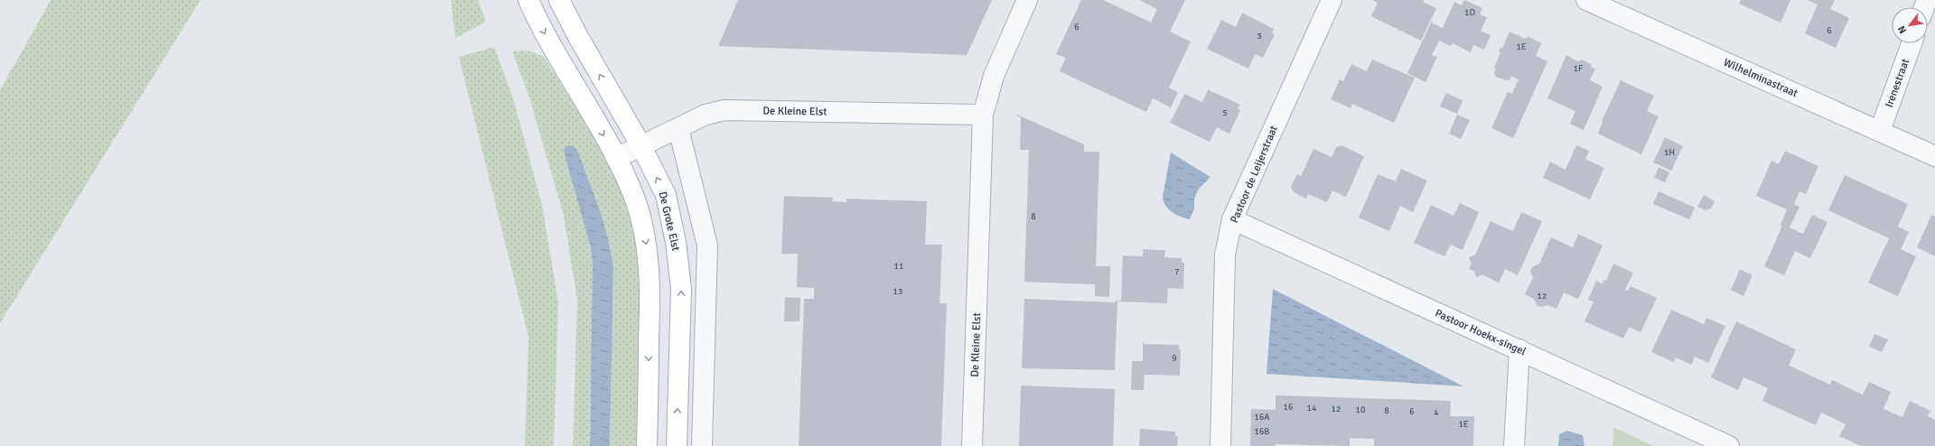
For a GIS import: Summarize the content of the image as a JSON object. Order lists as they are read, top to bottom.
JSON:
{
  "streets": {
    "main road": ["De Grote Elst"],
    "street": [
      "Wilhelminastraat",
      "Irenestraat",
      "De Kleine Elst",
      "Pastoor de Leijerstraat",
      "Pastoor Hoekx-singel"
    ]
  },
  "crossings": [
    ["Wilhelminastraat", "Irenestraat"],
    ["De Kleine Elst", "De Grote Elst"],
    ["Pastoor de Leijerstraat", "Pastoor Hoekx-singel"]
  ],
  "house_numbers": [
    "1D",
    "6",
    "6",
    "3",
    "1E",
    "1F",
    "5",
    "1H",
    "8",
    "11",
    "7",
    "13",
    "12",
    "9",
    "16",
    "14",
    "12",
    "10",
    "8",
    "6",
    "4",
    "16A",
    "1E",
    "16B"
  ],
  "north": "bottom left"
}
